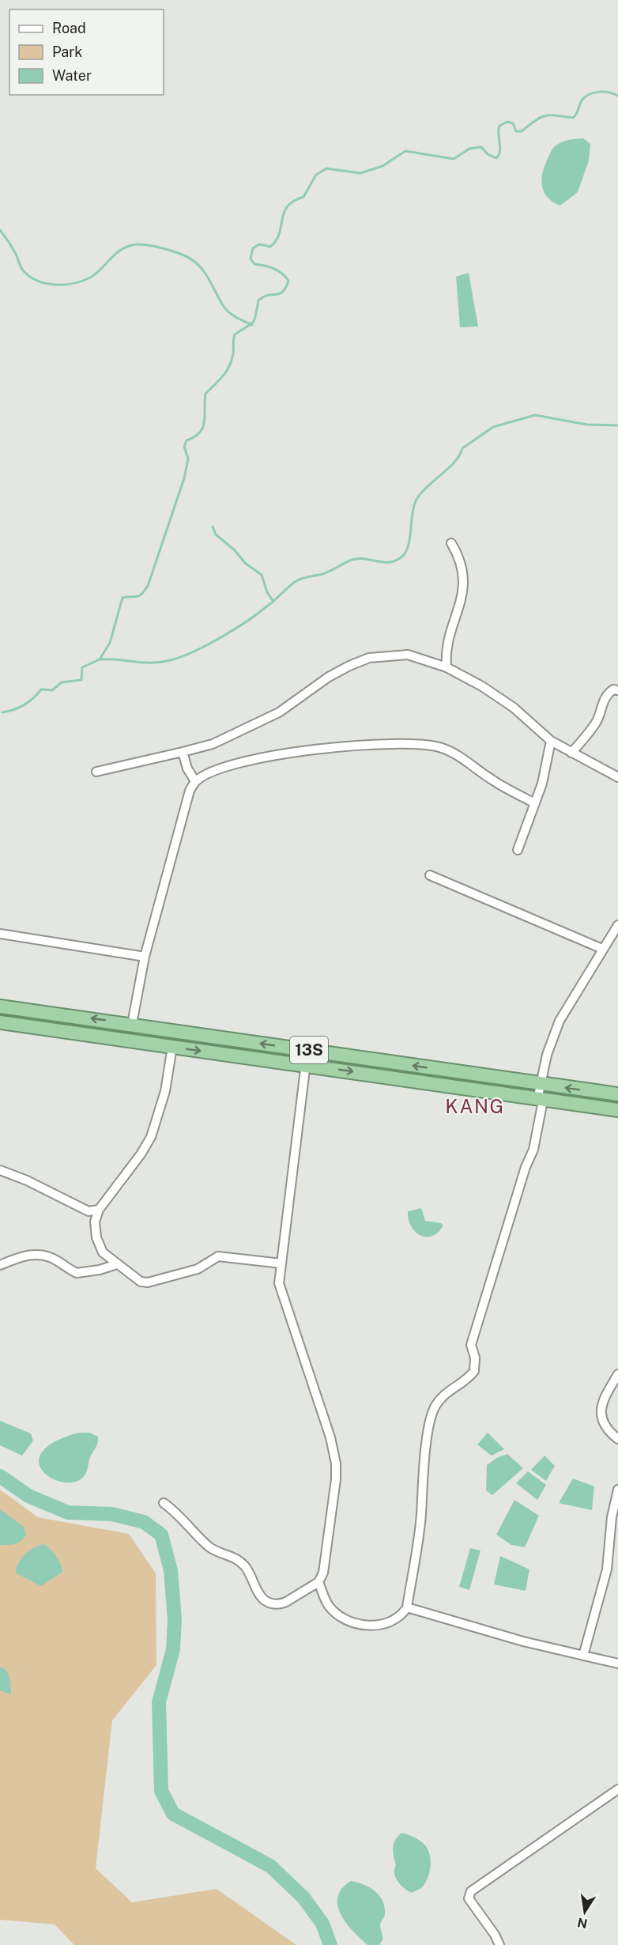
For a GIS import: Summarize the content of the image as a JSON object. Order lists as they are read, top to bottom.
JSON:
{
  "streets": {
    "highway": ["13S"]
  },
  "districts": ["KANG"],
  "legend": ["Road", "Park", "Water"],
  "north": "bottom"
}
